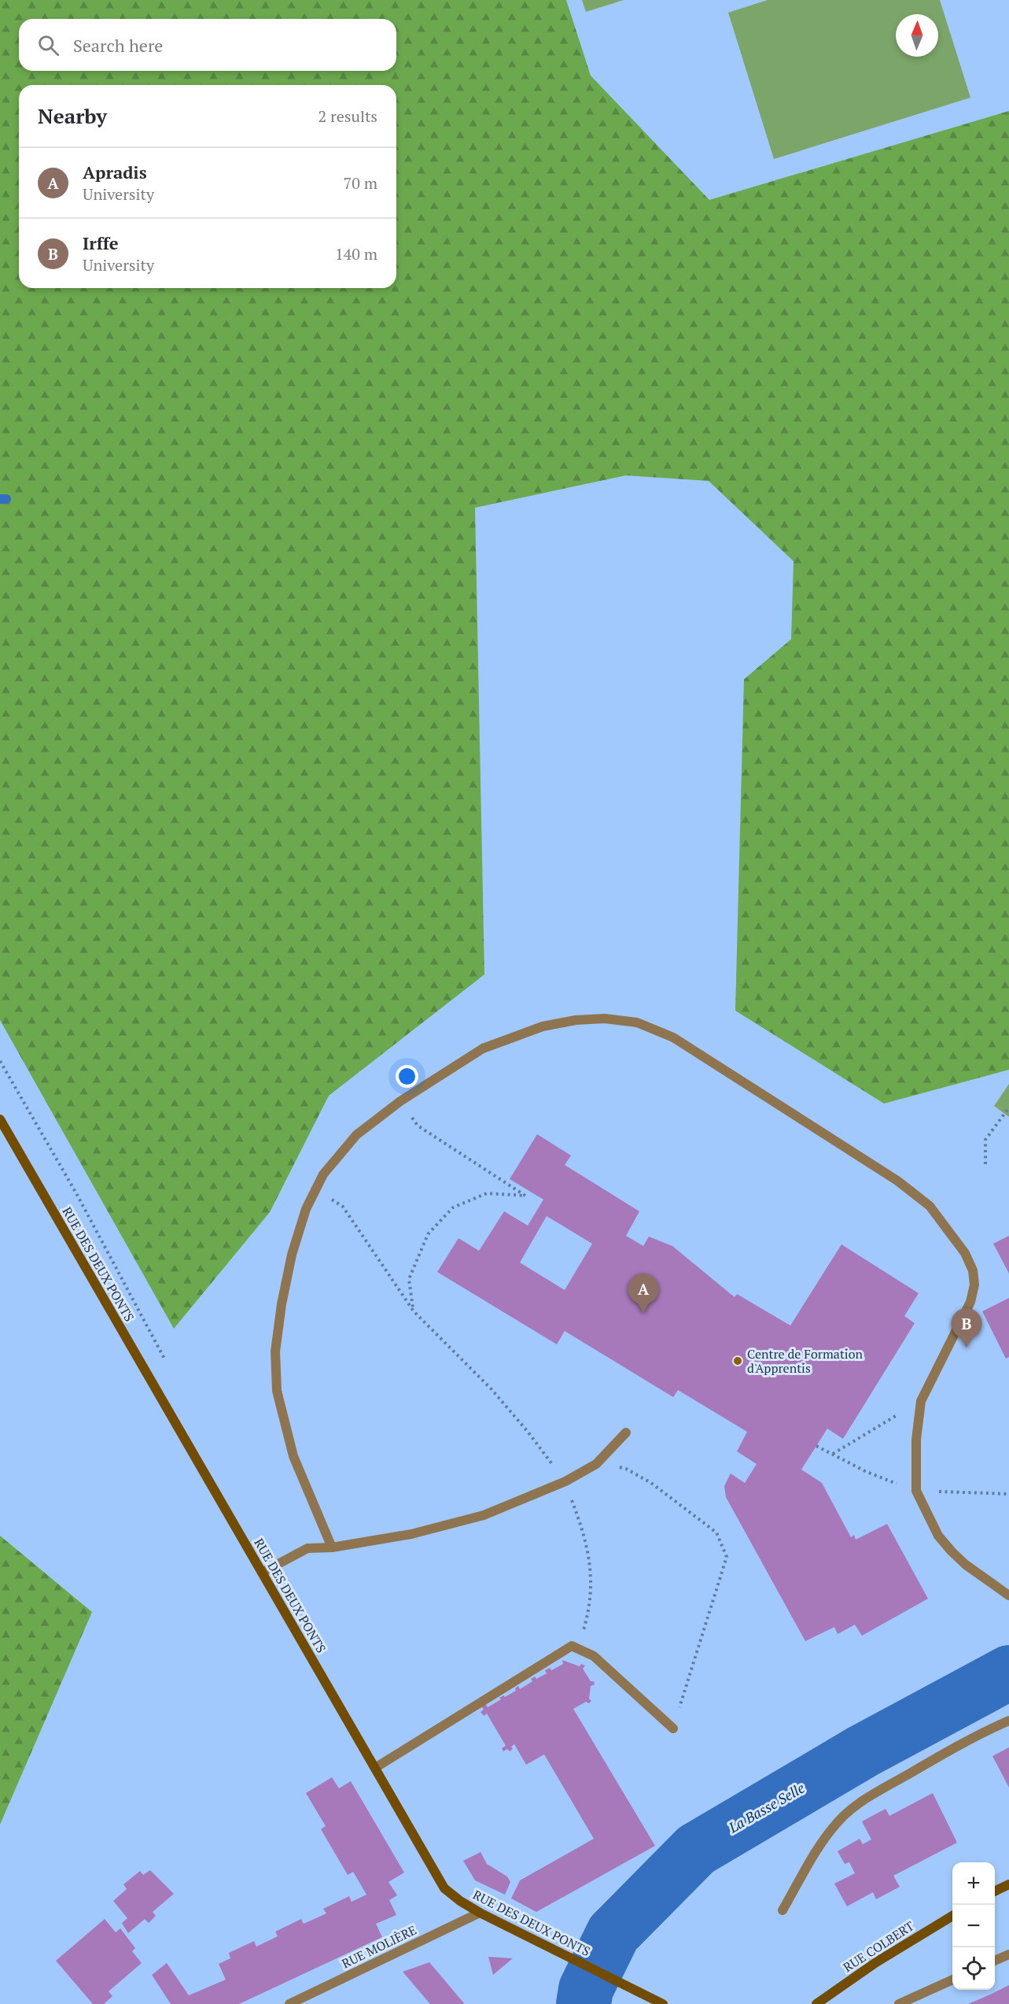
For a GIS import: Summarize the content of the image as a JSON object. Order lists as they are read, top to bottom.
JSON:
{
  "streets": {
    "street": ["RUE DES DEUX PONTS", "RUE MOLIÈRE", "RUE COLBERT"]
  },
  "crossings": [
    ["RUE DES DEUX PONTS", "RUE MOLIÈRE"]
  ],
  "water": ["La Basse Selle"],
  "places": ["Centre de Formation d'Apprentis"],
  "north": "top",
  "page": {
    "search": "Search here",
    "heading": ["Nearby", "2 results"],
    "list": [
      {
        "mark": "A",
        "name": "Apradis",
        "note": "University",
        "value": "70 m"
      },
      {
        "mark": "B",
        "name": "Irffe",
        "note": "University",
        "value": "140 m"
      }
    ],
    "pins": ["A", "B"],
    "map_buttons": ["+", "−"]
  }
}
